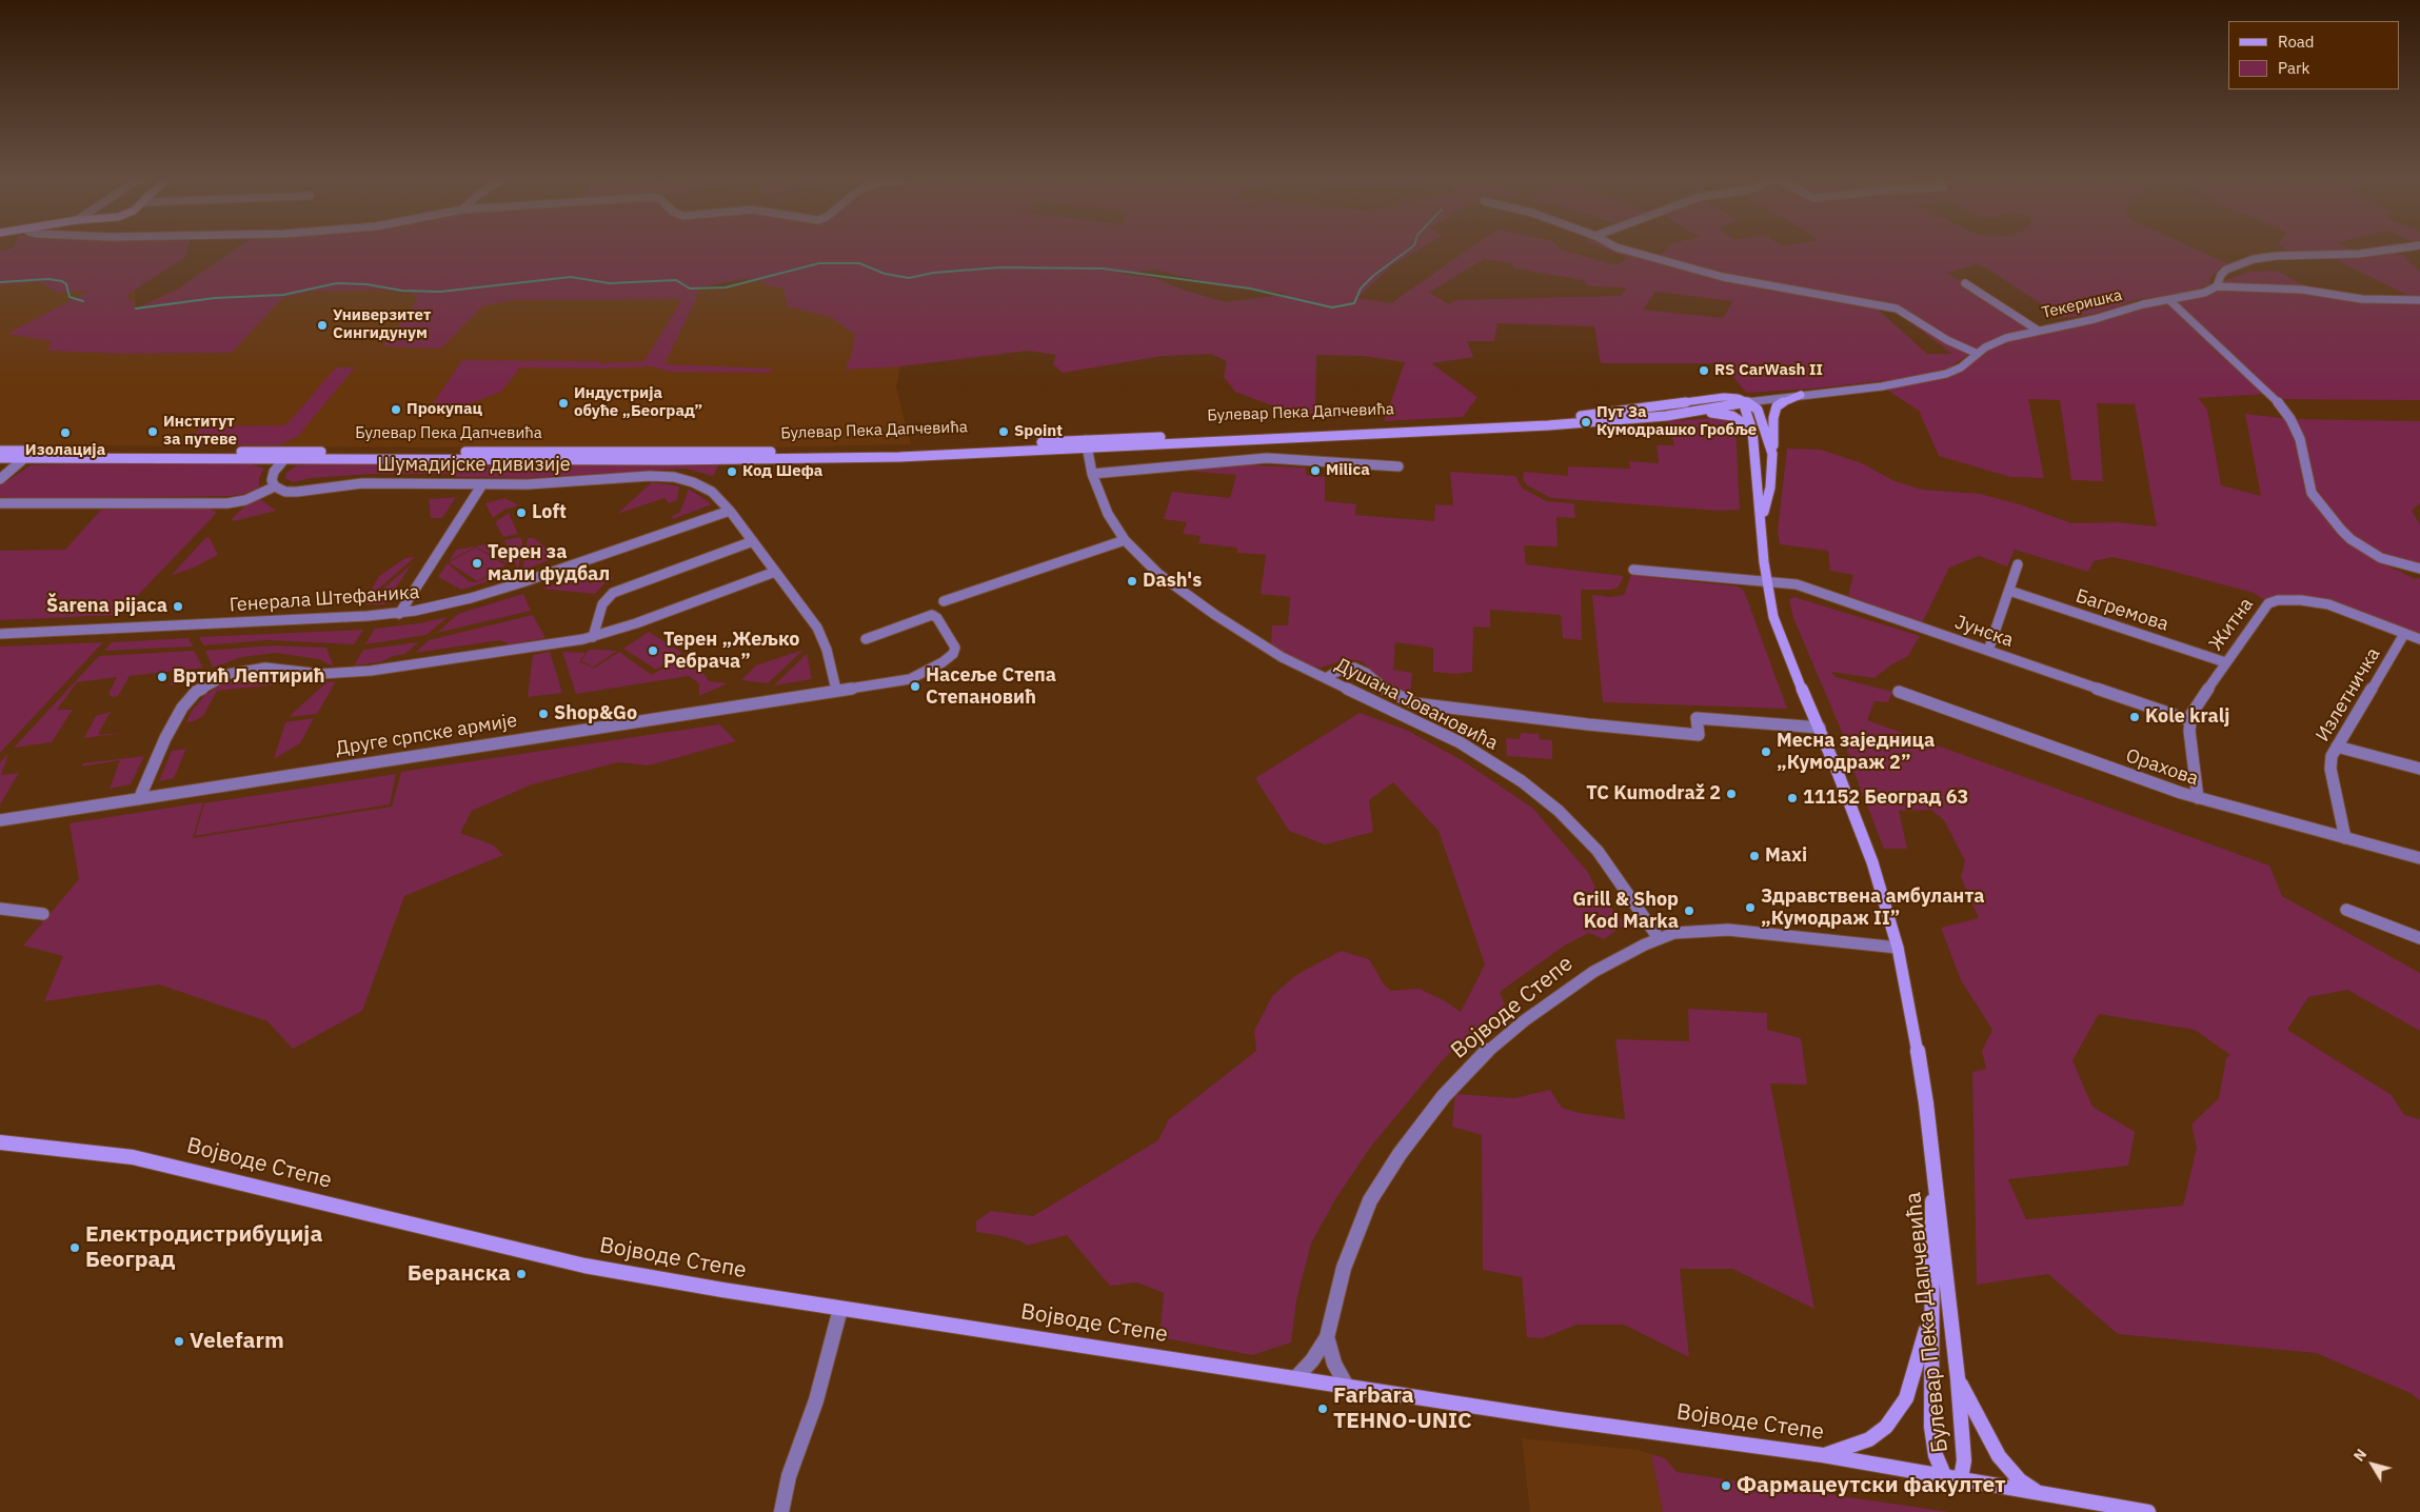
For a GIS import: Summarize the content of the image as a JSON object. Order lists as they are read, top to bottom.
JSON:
{
  "streets": {
    "street": [
      "Текеришка",
      "Булевар Пека Дапчевића",
      "Шумадијске дивизије",
      "Генерала Штефаника",
      "Багремова",
      "Житна",
      "Јунска",
      "Излетничка",
      "Душана Јовановића",
      "Друге српске армије",
      "Орахова",
      "Војводе Степе"
    ]
  },
  "crossings": [
    ["Текеришка", "Булевар Пека Дапчевића"],
    ["Булевар Пека Дапчевића", "Јунска"],
    ["Булевар Пека Дапчевића", "Душана Јовановића"],
    ["Булевар Пека Дапчевића", "Војводе Степе"],
    ["Шумадијске дивизије", "Генерала Штефаника"],
    ["Шумадијске дивизије", "Друге српске армије"],
    ["Багремова", "Житна"],
    ["Житна", "Јунска"],
    ["Житна", "Излетничка"],
    ["Излетничка", "Орахова"],
    ["Душана Јовановића", "Војводе Степе"]
  ],
  "places": [
    "Универзитет Сингидунум",
    "RS CarWash II",
    "Индустрија обуће „Београд”",
    "Прокупац",
    "Пут За Кумодрашко Гробље",
    "Институт за путеве",
    "Spoint",
    "Изолација",
    "Milica",
    "Код Шефа",
    "Loft",
    "Терен за мали фудбал",
    "Dash's",
    "Šarena pijaca",
    "Терен „Жељко Ребрача”",
    "Вртић Лептирић",
    "Насеље Степа Степановић",
    "Shop&Go",
    "Kole kralj",
    "Месна заједница „Кумодраж 2”",
    "TC Kumodraž 2",
    "11152 Београд 63",
    "Maxi",
    "Здравствена амбуланта „Кумодраж II”",
    "Grill & Shop Kod Marka",
    "Електродистрибуција Београд",
    "Беранска",
    "Velefarm",
    "Farbara TEHNO-UNIC",
    "Фармацеутски факултет"
  ],
  "legend": ["Road", "Park"],
  "north": "top left"
}
